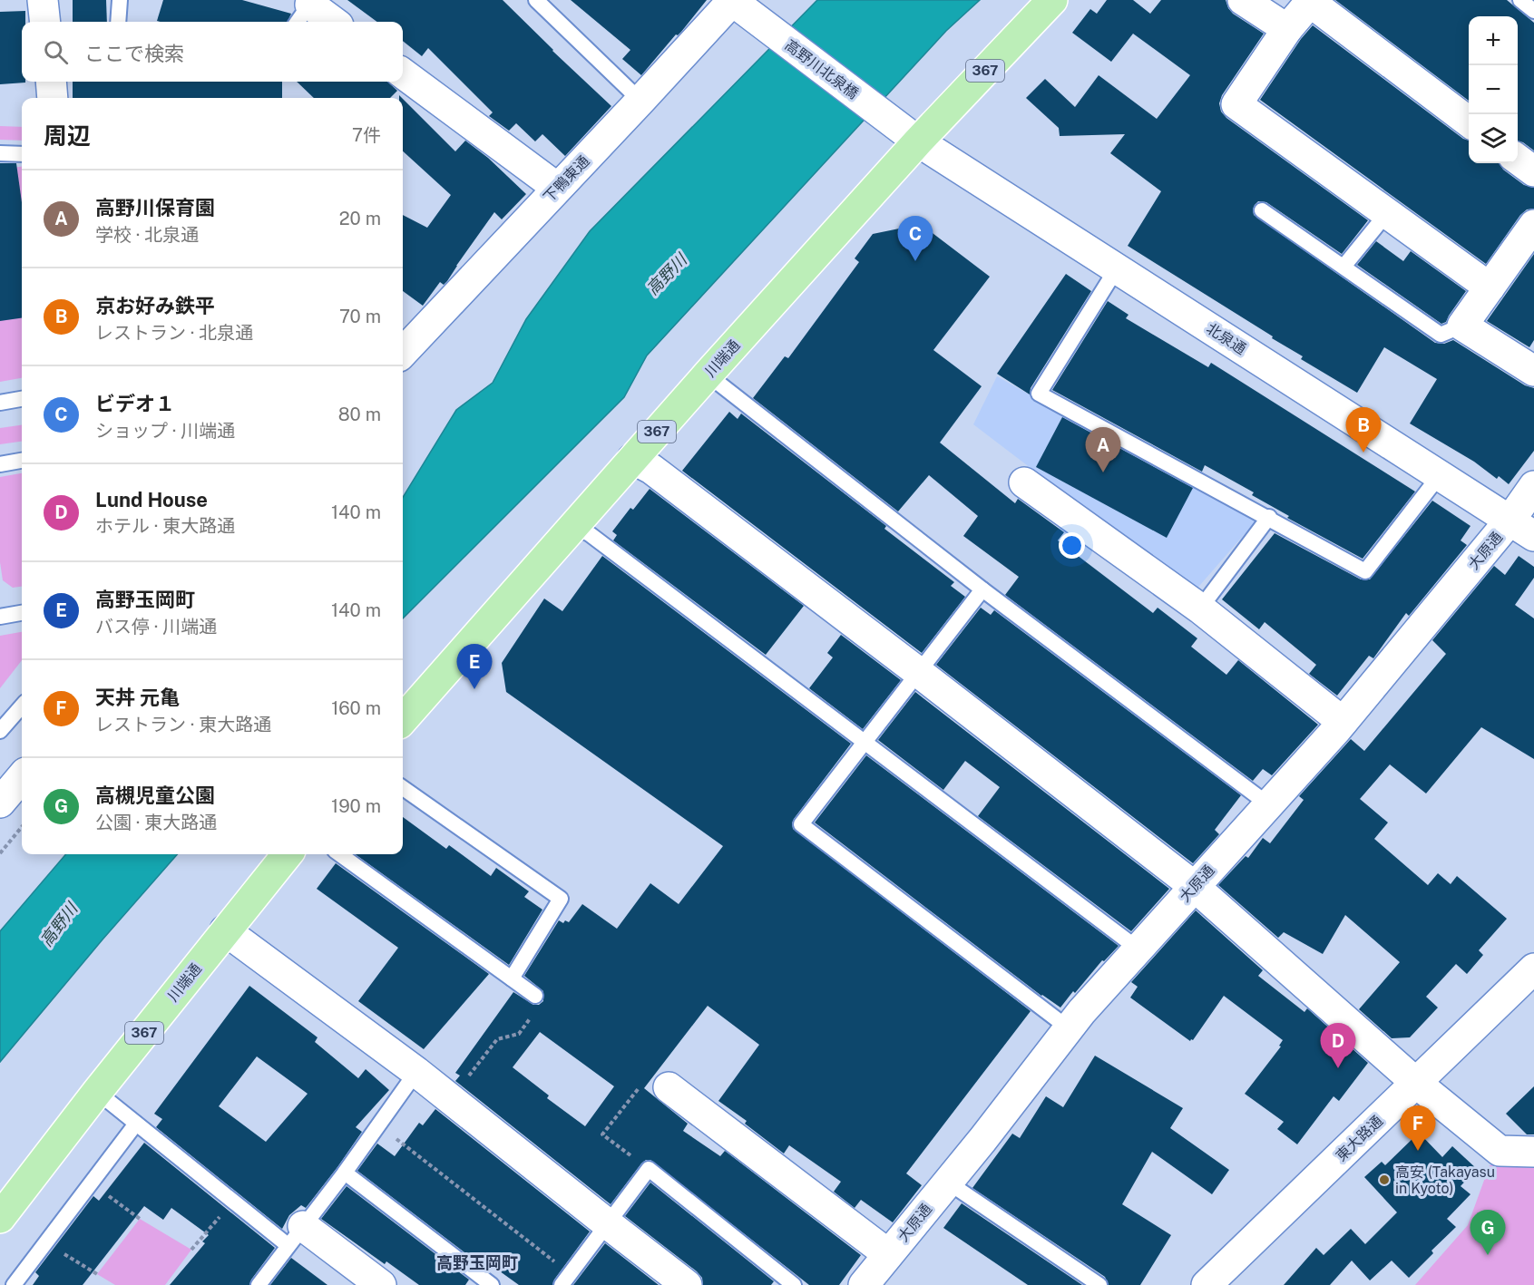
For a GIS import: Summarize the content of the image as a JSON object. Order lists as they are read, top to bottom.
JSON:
{
  "streets": {
    "highway": ["367", "川端通"],
    "street": [
      "高野川北泉橋",
      "下鴨東通",
      "北泉通",
      "大原通",
      "東大路通"
    ]
  },
  "crossings": [
    ["高野川北泉橋", "下鴨東通"],
    ["高野川北泉橋", "北泉通"],
    ["高野川北泉橋", "川端通"],
    ["北泉通", "川端通"],
    ["北泉通", "大原通"]
  ],
  "districts": ["高野玉岡町"],
  "water": ["高野川"],
  "places": ["高安 (Takayasu in Kyoto)"],
  "page": {
    "map_buttons": ["+", "−"],
    "search": "ここで検索",
    "heading": ["周辺", "7件"],
    "list": [
      {
        "mark": "A",
        "name": "高野川保育園",
        "note": "学校 · 北泉通",
        "value": "20 m"
      },
      {
        "mark": "B",
        "name": "京お好み鉄平",
        "note": "レストラン · 北泉通",
        "value": "70 m"
      },
      {
        "mark": "C",
        "name": "ビデオ１",
        "note": "ショップ · 川端通",
        "value": "80 m"
      },
      {
        "mark": "D",
        "name": "Lund House",
        "note": "ホテル · 東大路通",
        "value": "140 m"
      },
      {
        "mark": "E",
        "name": "高野玉岡町",
        "note": "バス停 · 川端通",
        "value": "140 m"
      },
      {
        "mark": "F",
        "name": "天丼 元亀",
        "note": "レストラン · 東大路通",
        "value": "160 m"
      },
      {
        "mark": "G",
        "name": "高槻児童公園",
        "note": "公園 · 東大路通",
        "value": "190 m"
      }
    ],
    "pins": [
      "C",
      "B",
      "A",
      "E",
      "D",
      "F",
      "G"
    ]
  }
}
